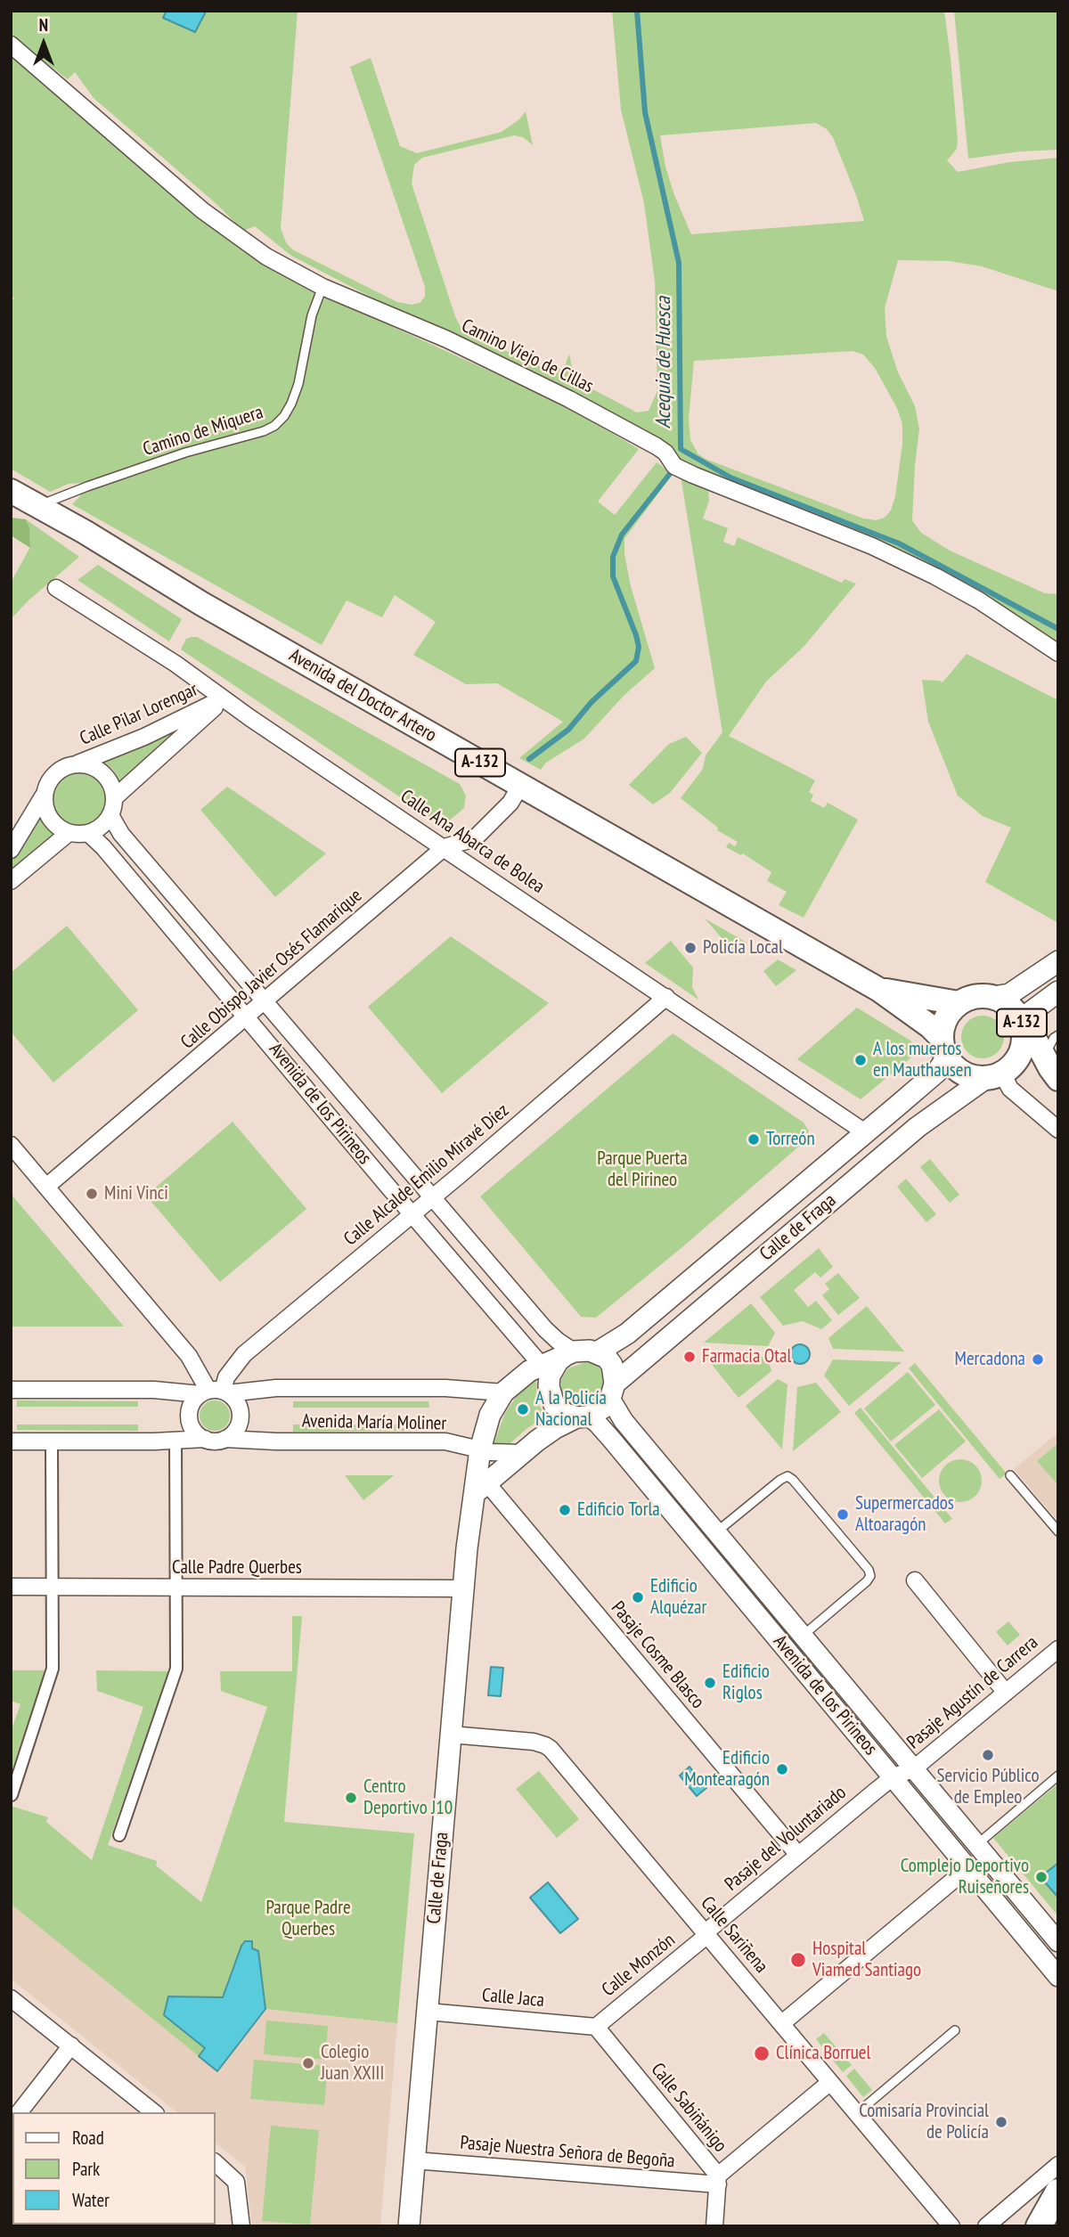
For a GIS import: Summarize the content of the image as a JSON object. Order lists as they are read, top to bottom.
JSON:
{
  "streets": {
    "main road": ["Avenida del Doctor Artero", "A-132", "Calle de Fraga"],
    "street": [
      "Camino Viejo de Cillas",
      "Calle Pilar Lorengar",
      "Calle Ana Abarca de Bolea",
      "Calle Obispo Javier Osés Flamarique",
      "Avenida de los Pirineos",
      "Calle Alcalde Emilio Miravé Díez",
      "Avenida María Moliner",
      "Calle Padre Querbes",
      "Pasaje Cosme Blasco",
      "Pasaje Agustín de Carrera",
      "Pasaje del Voluntariado",
      "Calle Sariñena",
      "Calle Monzón",
      "Calle Jaca",
      "Calle Sabiñánigo",
      "Pasaje Nuestra Señora de Begoña"
    ],
    "lane": ["Camino de Miquera"]
  },
  "crossings": [
    ["Camino Viejo de Cillas", "Camino de Miquera"],
    ["Camino de Miquera", "Avenida del Doctor Artero"],
    ["Avenida del Doctor Artero", "A-132"],
    ["Avenida del Doctor Artero", "Calle Obispo Javier Osés Flamarique"],
    ["Avenida del Doctor Artero", "Calle de Fraga"],
    ["Calle Pilar Lorengar", "Calle Ana Abarca de Bolea"],
    ["Calle Pilar Lorengar", "Avenida de los Pirineos"],
    ["A-132", "Calle de Fraga"],
    ["Calle Ana Abarca de Bolea", "Calle Obispo Javier Osés Flamarique"],
    ["Calle Ana Abarca de Bolea", "Calle Alcalde Emilio Miravé Díez"],
    ["Calle Ana Abarca de Bolea", "Calle de Fraga"],
    ["Calle Obispo Javier Osés Flamarique", "Avenida de los Pirineos"],
    ["Avenida de los Pirineos", "Calle Alcalde Emilio Miravé Díez"],
    ["Avenida de los Pirineos", "Calle de Fraga"],
    ["Avenida de los Pirineos", "Pasaje Agustín de Carrera"],
    ["Avenida de los Pirineos", "Pasaje del Voluntariado"],
    ["Calle Alcalde Emilio Miravé Díez", "Avenida María Moliner"],
    ["Calle de Fraga", "Avenida María Moliner"],
    ["Calle de Fraga", "Calle Padre Querbes"],
    ["Calle de Fraga", "Pasaje Cosme Blasco"],
    ["Calle de Fraga", "Calle Sariñena"],
    ["Calle de Fraga", "Calle Jaca"],
    ["Calle de Fraga", "Pasaje Nuestra Señora de Begoña"],
    ["Pasaje Cosme Blasco", "Pasaje del Voluntariado"],
    ["Pasaje Agustín de Carrera", "Pasaje del Voluntariado"],
    ["Pasaje del Voluntariado", "Calle Sariñena"],
    ["Pasaje del Voluntariado", "Calle Monzón"],
    ["Calle Sariñena", "Calle Monzón"],
    ["Calle Monzón", "Calle Jaca"],
    ["Calle Monzón", "Calle Sabiñánigo"],
    ["Calle Jaca", "Calle Sabiñánigo"],
    ["Calle Sabiñánigo", "Pasaje Nuestra Señora de Begoña"]
  ],
  "water": ["Acequia de Huesca"],
  "parks": ["Parque Puerta del Pirineo", "Parque Padre Querbes"],
  "places": [
    "Policía Local",
    "A los muertos en Mauthausen",
    "Torreón",
    "Mini Vinci",
    "Farmacia Otal",
    "Mercadona",
    "A la Policía Nacional",
    "Edificio Torla",
    "Supermercados Altoaragón",
    "Edificio Alquézar",
    "Edificio Riglos",
    "Servicio Público de Empleo",
    "Edificio Montearagón",
    "Centro Deportivo J10",
    "Complejo Deportivo Ruiseñores",
    "Hospital Viamed Santiago",
    "Clínica Borruel",
    "Colegio Juan XXIII",
    "Comisaría Provincial de Policía"
  ],
  "legend": ["Road", "Park", "Water"],
  "north": "top"
}
